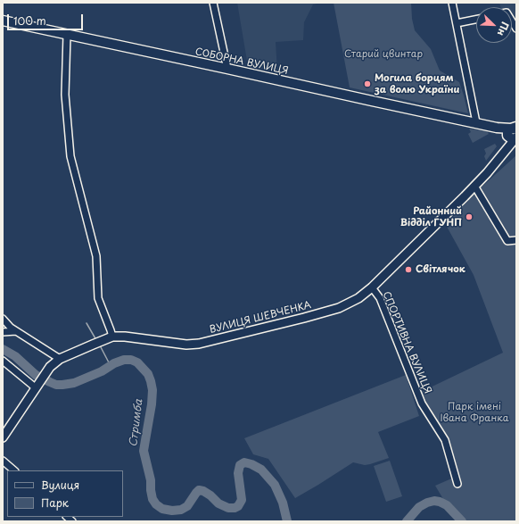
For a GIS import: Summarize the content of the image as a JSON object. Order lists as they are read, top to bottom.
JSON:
{
  "streets": {
    "main road": ["СОБОРНА ВУЛИЦЯ"],
    "street": ["ВУЛИЦЯ ШЕВЧЕНКА", "СПОРТИВНА ВУЛИЦЯ"]
  },
  "crossings": [
    ["СОБОРНА ВУЛИЦЯ", "ВУЛИЦЯ ШЕВЧЕНКА"],
    ["ВУЛИЦЯ ШЕВЧЕНКА", "СПОРТИВНА ВУЛИЦЯ"]
  ],
  "water": ["Стримба"],
  "parks": ["Старий цвинтар", "Парк імені Івана Франка"],
  "places": ["Могила борцям за волю України", "Районний Відділ ГУНП", "Світлячок"],
  "legend": ["Вулиця", "Парк"],
  "scale_bar": "100 m",
  "north": "bottom right"
}
